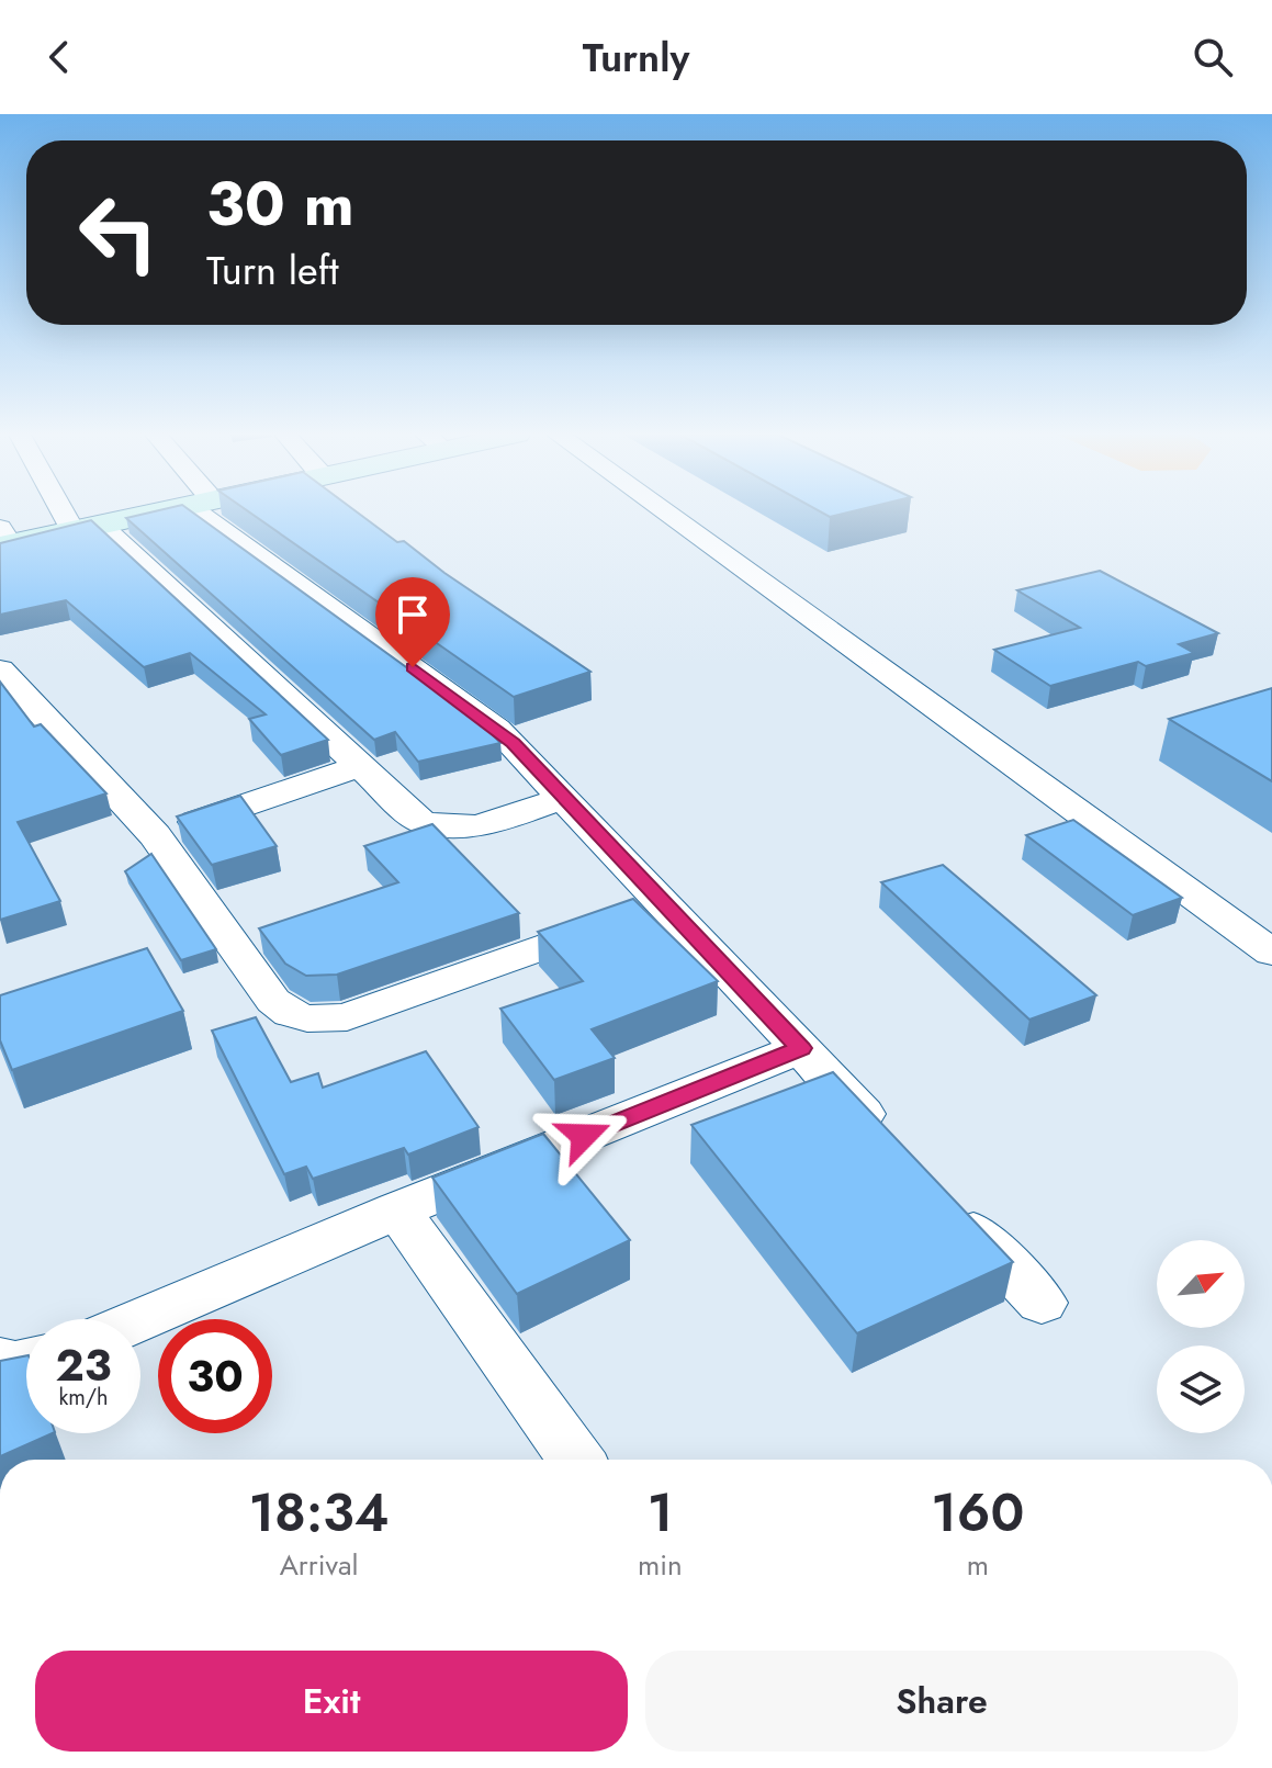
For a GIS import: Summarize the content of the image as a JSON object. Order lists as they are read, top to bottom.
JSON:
{
  "north": "top right",
  "page": {
    "header": "Turnly",
    "turn": ["30 m", "Turn left"],
    "speed": "23 km/h",
    "limit": "30",
    "eta": [
      "18:34",
      "Arrival",
      "1",
      "min",
      "160",
      "m"
    ],
    "buttons": ["Exit", "Share"]
  }
}
